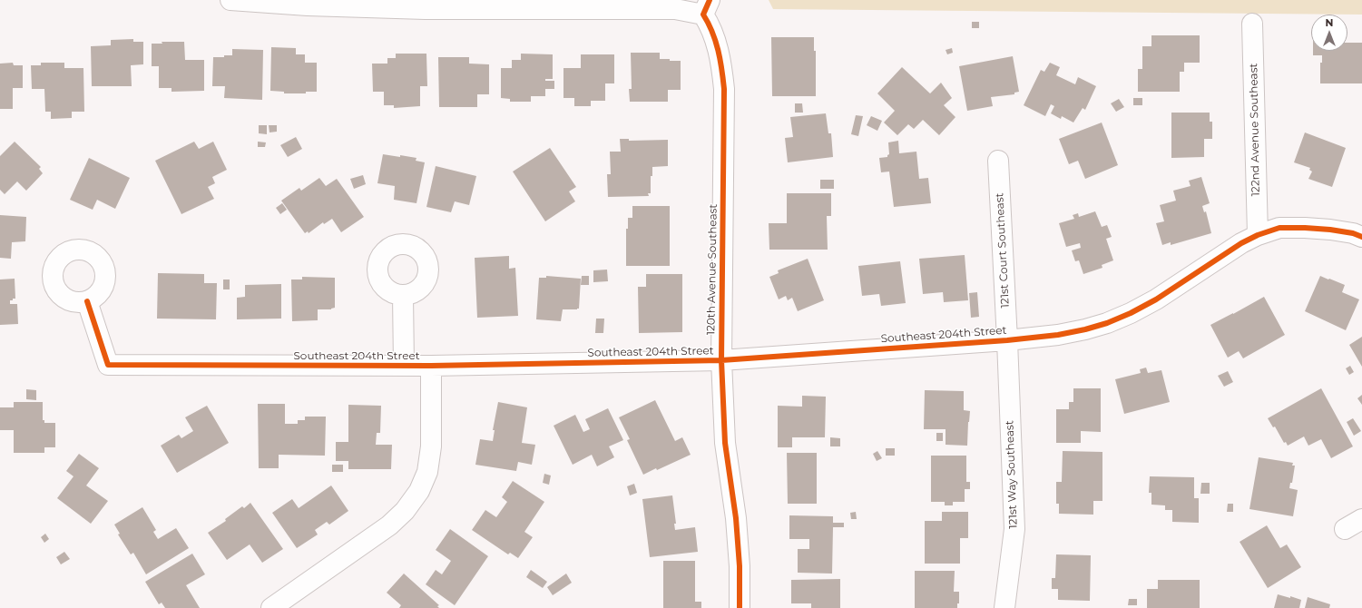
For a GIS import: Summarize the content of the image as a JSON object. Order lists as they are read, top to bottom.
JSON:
{
  "streets": {
    "street": [
      "122nd Avenue Southeast",
      "121st Court Southeast",
      "120th Avenue Southeast",
      "Southeast 204th Street",
      "121st Way Southeast"
    ]
  },
  "crossings": [
    ["122nd Avenue Southeast", "Southeast 204th Street"],
    ["121st Court Southeast", "Southeast 204th Street"],
    ["121st Court Southeast", "121st Way Southeast"],
    ["120th Avenue Southeast", "Southeast 204th Street"],
    ["Southeast 204th Street", "121st Way Southeast"]
  ],
  "north": "top"
}
